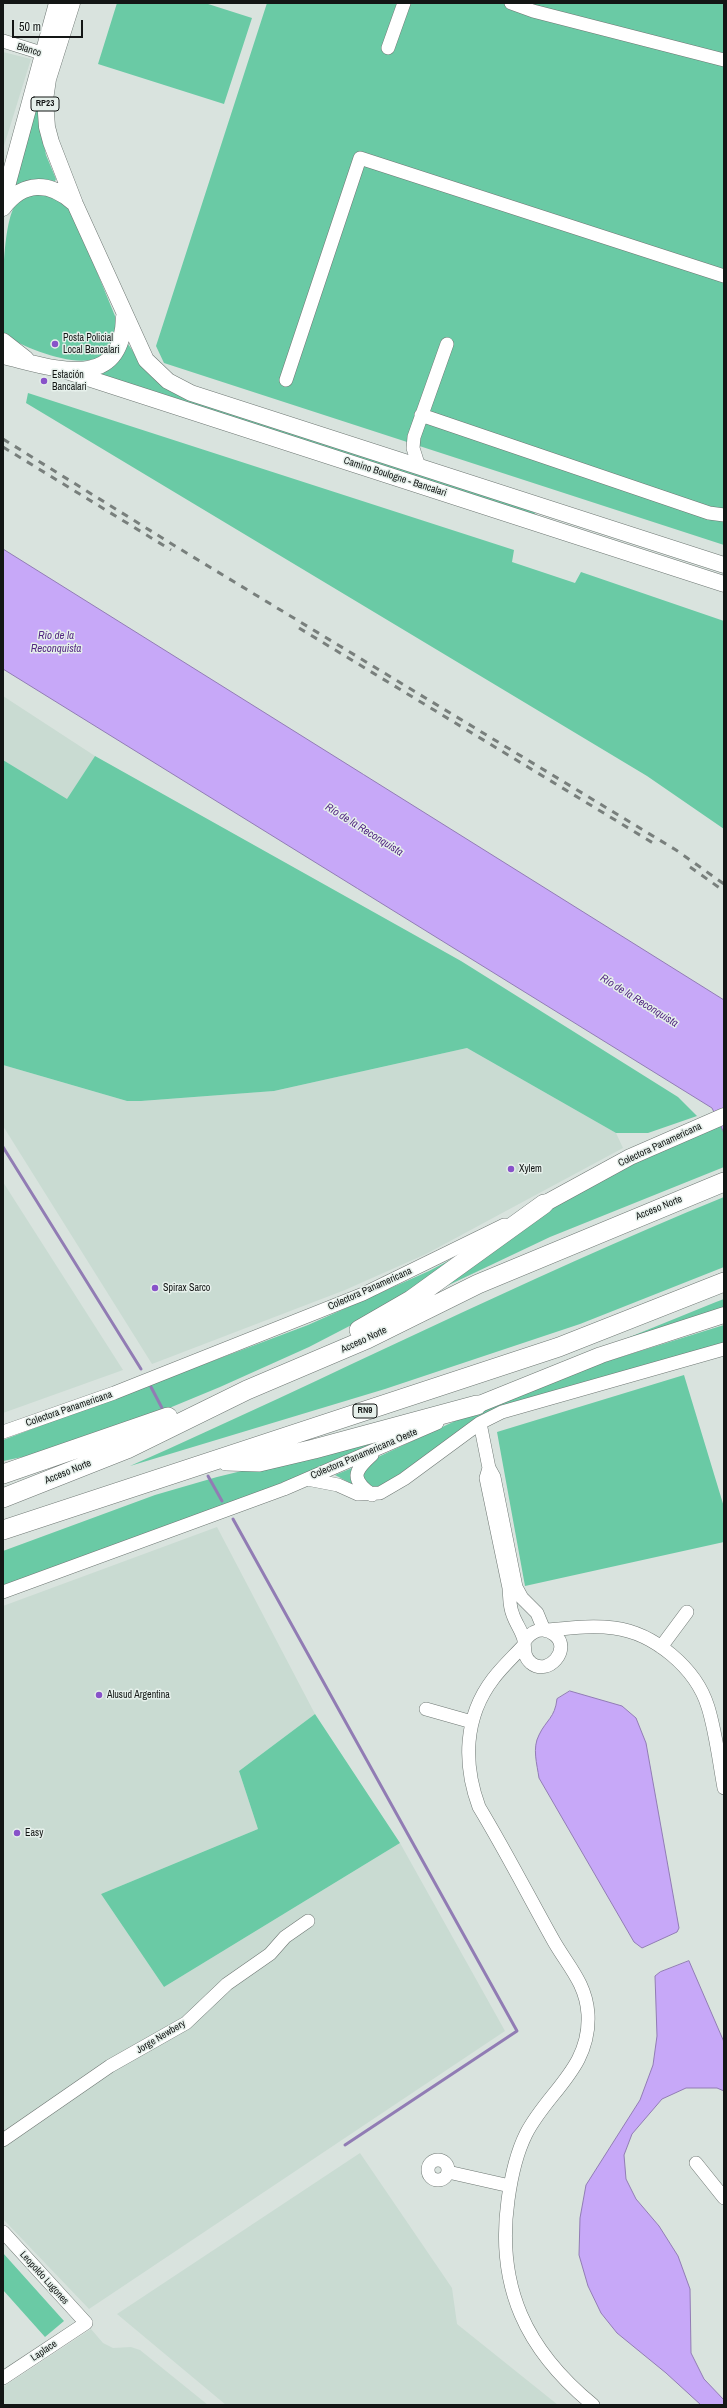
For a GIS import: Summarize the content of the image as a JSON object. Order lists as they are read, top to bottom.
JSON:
{
  "streets": {
    "highway": ["Acceso Norte", "RN9"],
    "main road": [
      "RP23",
      "Camino Boulogne - Bancalari",
      "Colectora Panamericana",
      "Colectora Panamericana Oeste"
    ],
    "street": [
      "Blanco",
      "Jorge Newbery",
      "Leopoldo Lugones",
      "Laplace"
    ]
  },
  "crossings": [
    ["Blanco", "RP23"],
    ["RP23", "Camino Boulogne - Bancalari"],
    ["Leopoldo Lugones", "Laplace"]
  ],
  "water": ["Río de la Reconquista"],
  "places": [
    "Posta Policial Local Bancalari",
    "Estación Bancalari",
    "Xylem",
    "Spirax Sarco",
    "Alusud Argentina",
    "Easy"
  ],
  "scale_bar": "50 m"
}
